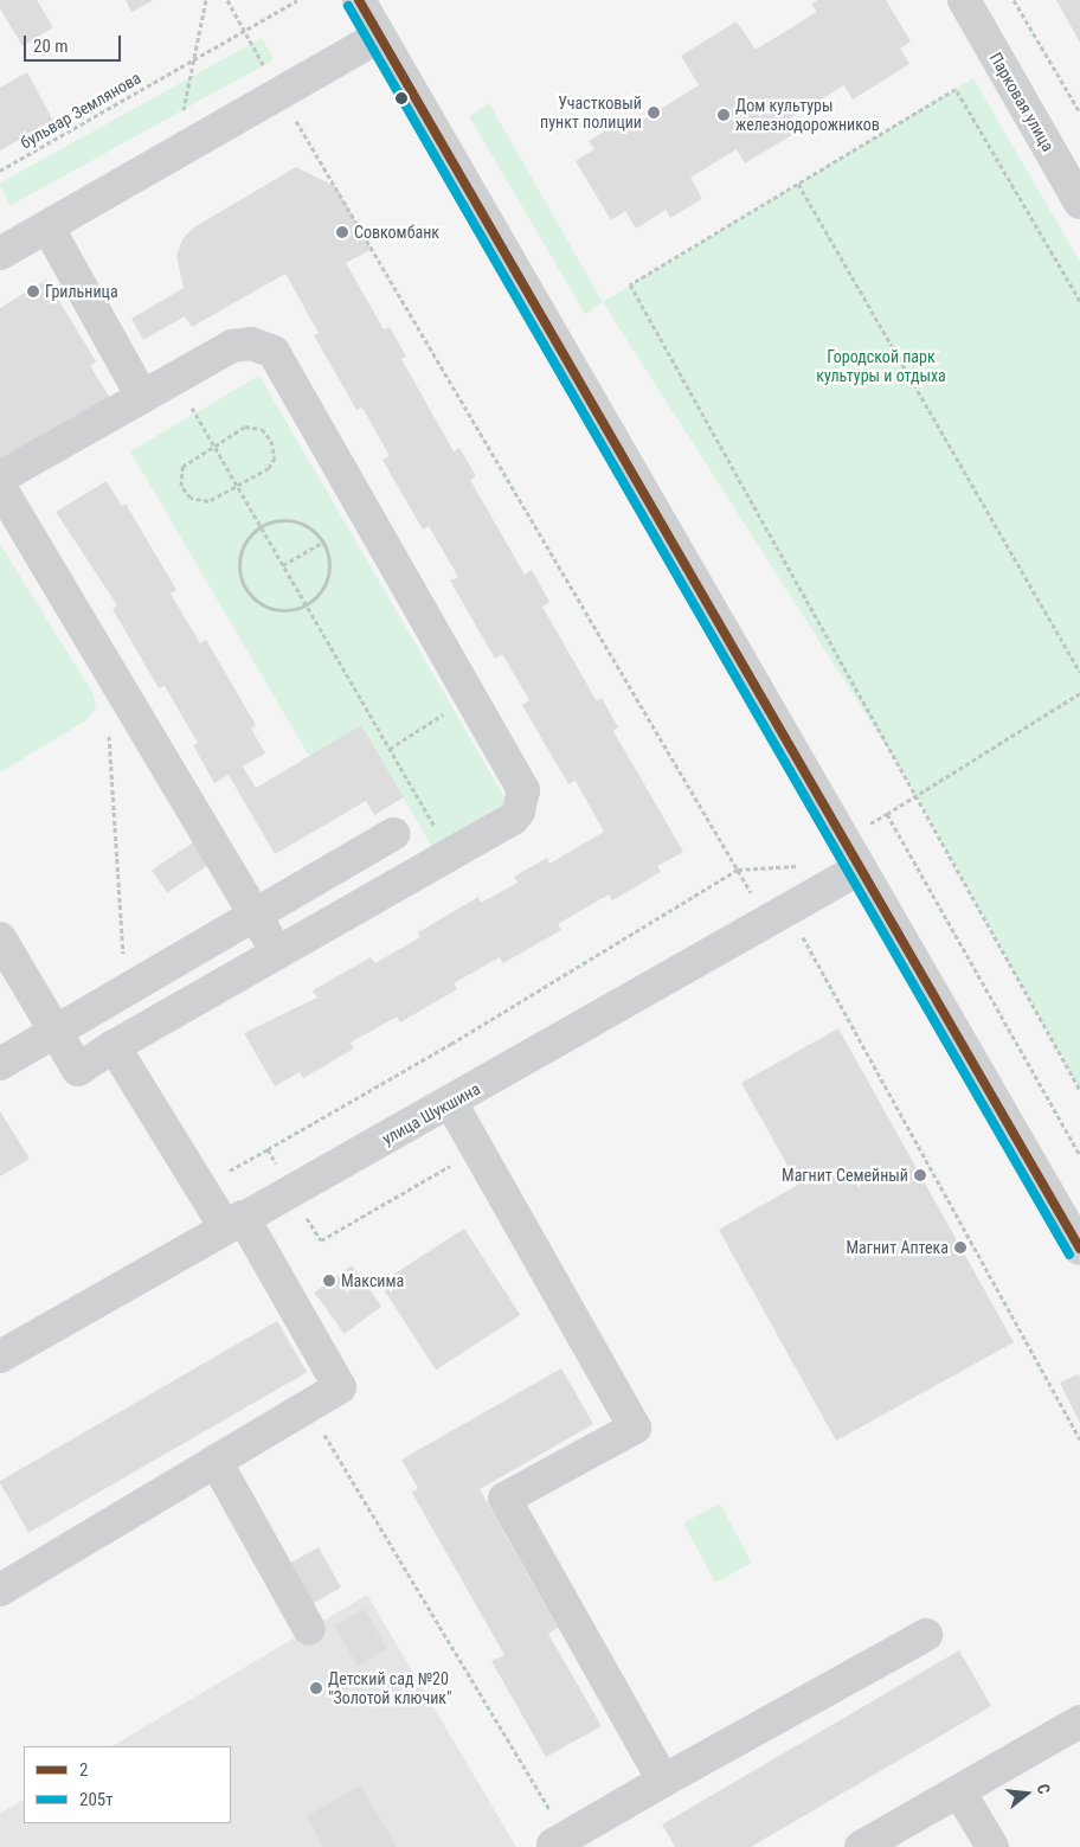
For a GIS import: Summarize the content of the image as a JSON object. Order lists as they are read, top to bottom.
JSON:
{
  "streets": {
    "street": ["Парковая улица", "улица Шукшина"],
    "path": ["бульвар Землянова"]
  },
  "parks": ["Городской парк культуры и отдыха"],
  "places": [
    "Участковый пункт полиции",
    "Дом культуры железнодорожников",
    "Совкомбанк",
    "Грильница",
    "Магнит Семейный",
    "Магнит Аптека",
    "Максима",
    "Детский сад №20 \"Золотой ключик\""
  ],
  "lines": ["transit line 2", "transit line 205т"],
  "legend": ["2", "205т"],
  "scale_bar": "20 m",
  "north": "right"
}
